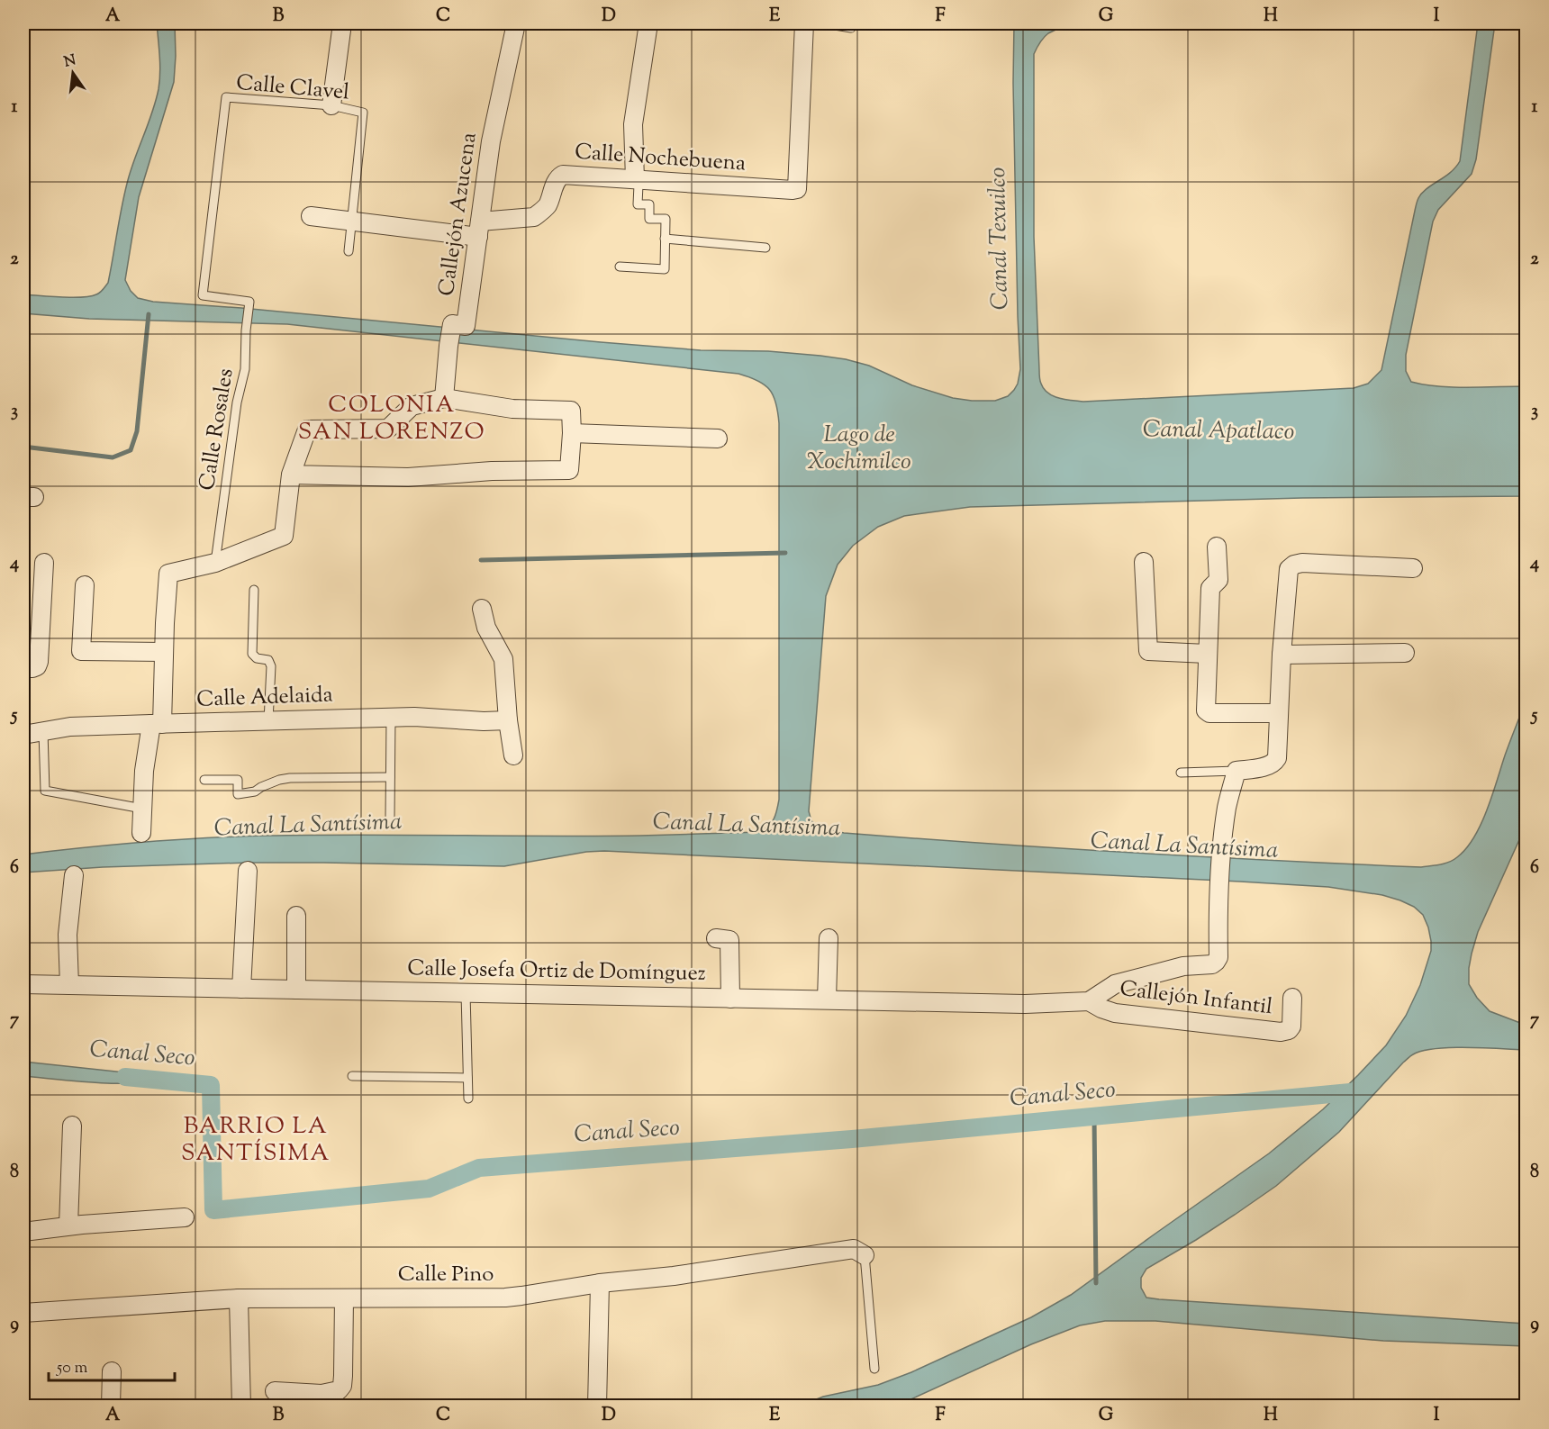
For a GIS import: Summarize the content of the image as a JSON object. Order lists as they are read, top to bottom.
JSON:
{
  "streets": {
    "street": [
      "Calle Nochebuena",
      "Callejón Azucena",
      "Calle Adelaida",
      "Calle Josefa Ortiz de Domínguez",
      "Callejón Infantil",
      "Calle Pino"
    ],
    "lane": ["Calle Clavel", "Calle Rosales"]
  },
  "crossings": [
    ["Calle Clavel", "Calle Rosales"],
    ["Calle Nochebuena", "Callejón Azucena"],
    ["Calle Josefa Ortiz de Domínguez", "Callejón Infantil"]
  ],
  "districts": ["COLONIA SAN LORENZO", "BARRIO LA SANTÍSIMA"],
  "water": [
    "Canal Texuilco",
    "Canal Apatlaco",
    "Lago de Xochimilco",
    "Canal La Santísima",
    "Canal Seco"
  ],
  "scale_bar": "50 m",
  "north": "top",
  "grid": {
    "columns": [
      "A",
      "B",
      "C",
      "D",
      "E",
      "F",
      "G",
      "H",
      "I"
    ],
    "rows": [
      "1",
      "2",
      "3",
      "4",
      "5",
      "6",
      "7",
      "8",
      "9"
    ]
  }
}
